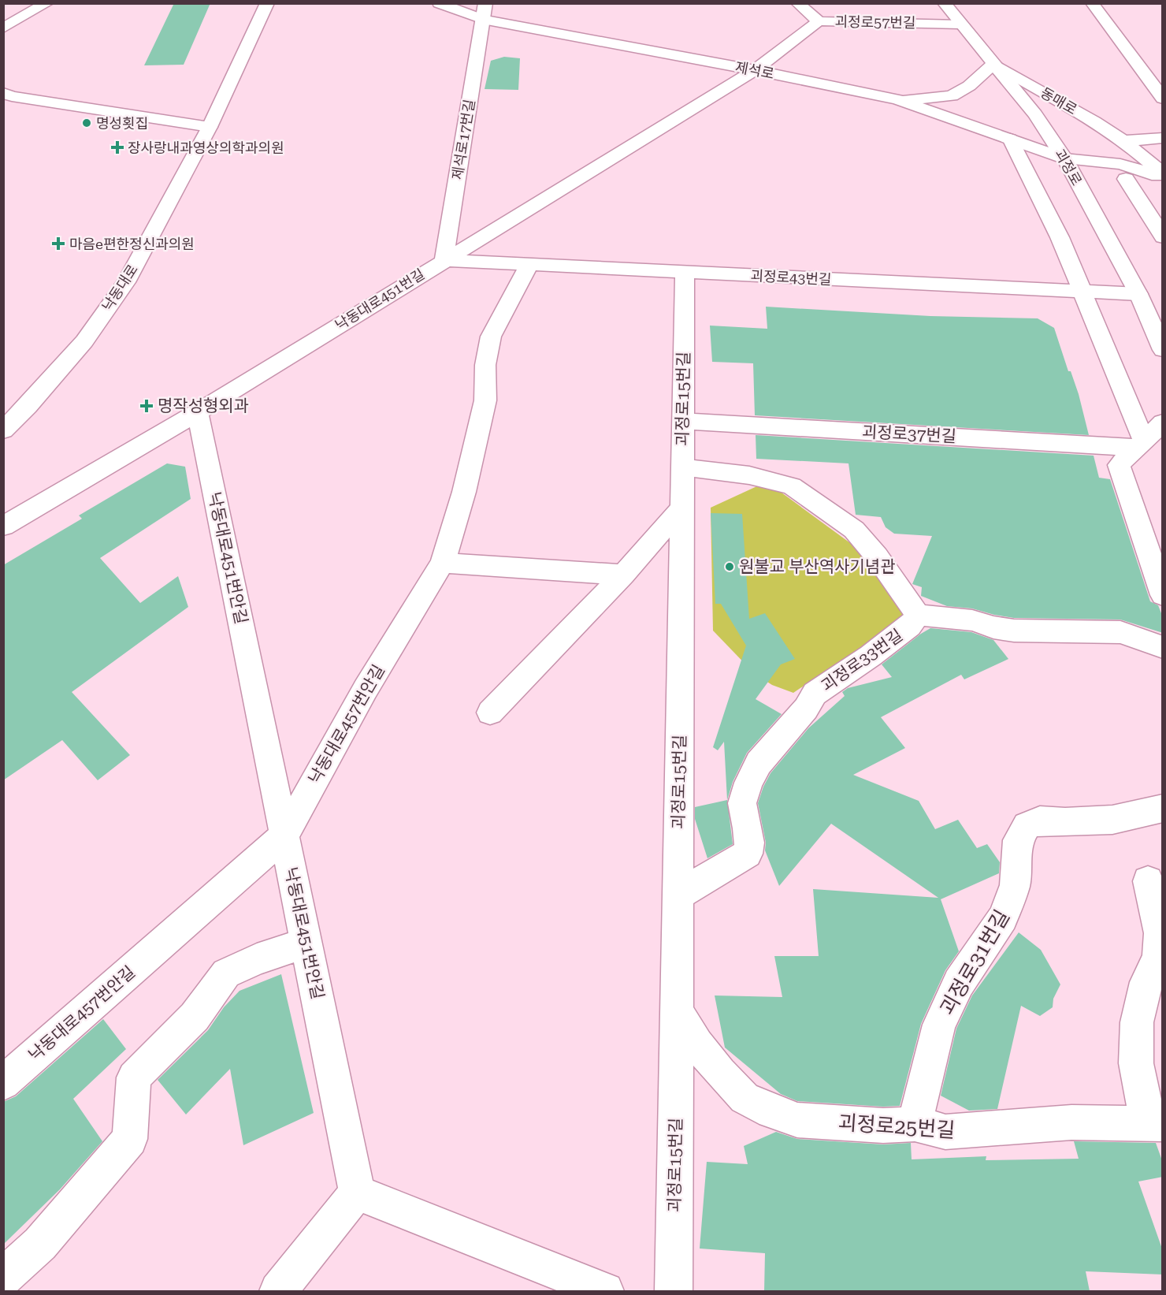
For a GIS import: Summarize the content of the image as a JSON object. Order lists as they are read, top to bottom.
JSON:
{
  "streets": {
    "street": [
      "괴정로57번길",
      "제석로",
      "동매로",
      "제석로17번길",
      "괴정로",
      "괴정로43번길",
      "낙동대로",
      "낙동대로451번길",
      "괴정로15번길",
      "괴정로37번길",
      "낙동대로451번안길",
      "괴정로33번길",
      "낙동대로457번안길",
      "괴정로31번길",
      "괴정로25번길"
    ]
  },
  "crossings": [
    ["괴정로57번길", "괴정로"],
    ["괴정로57번길", "낙동대로451번길"],
    ["제석로", "제석로17번길"],
    ["제석로", "괴정로"],
    ["제석로", "낙동대로451번길"],
    ["동매로", "괴정로"],
    ["제석로17번길", "괴정로43번길"],
    ["제석로17번길", "낙동대로451번길"],
    ["괴정로", "괴정로43번길"],
    ["괴정로43번길", "낙동대로451번길"],
    ["괴정로43번길", "괴정로15번길"],
    ["괴정로43번길", "낙동대로457번안길"],
    ["낙동대로451번길", "낙동대로451번안길"],
    ["괴정로15번길", "괴정로37번길"],
    ["괴정로15번길", "괴정로33번길"],
    ["괴정로15번길", "괴정로25번길"],
    ["낙동대로451번안길", "낙동대로457번안길"],
    ["괴정로31번길", "괴정로25번길"]
  ],
  "places": {
    "other": ["명성횟집", "원불교 부산역사기념관"],
    "health": ["장사랑내과영상의학과의원", "마음e편한정신과의원", "명작성형외과"]
  }
}
